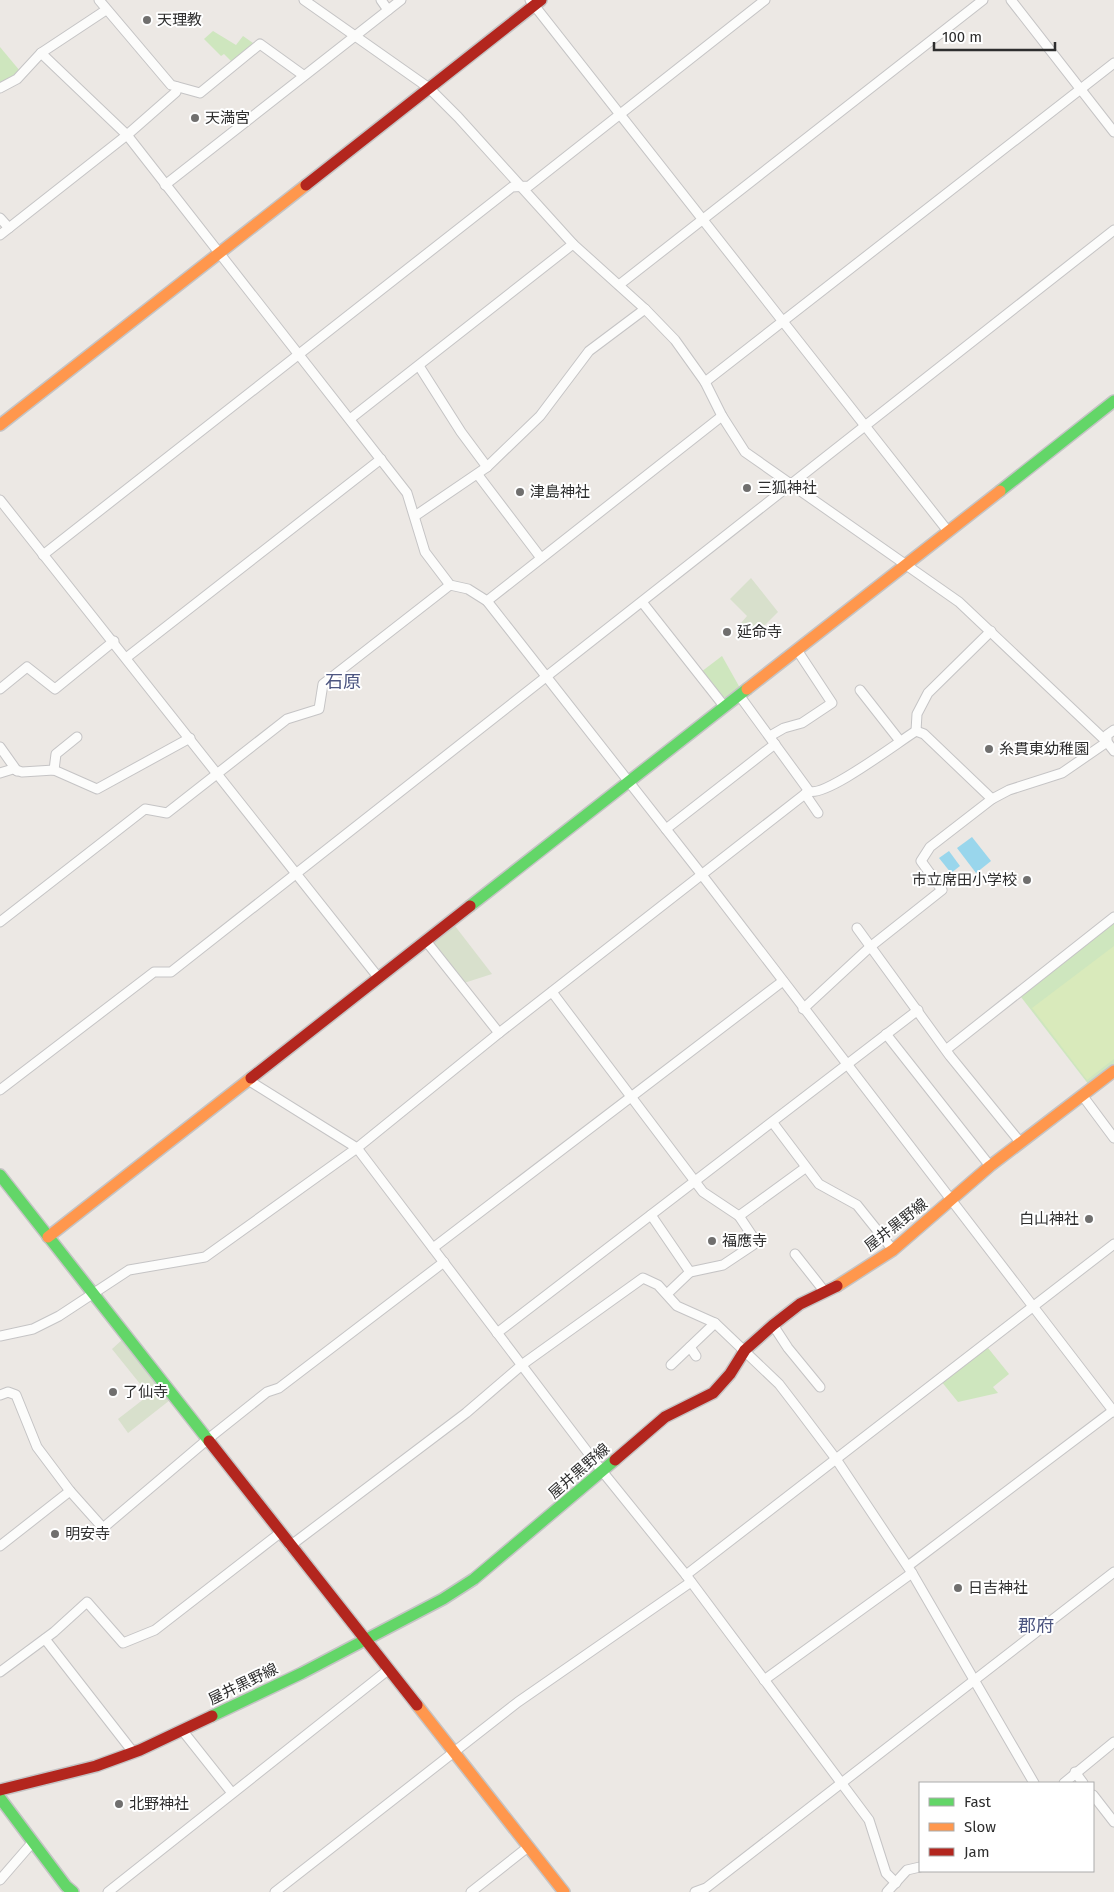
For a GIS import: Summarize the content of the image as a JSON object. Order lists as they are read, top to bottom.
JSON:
{
  "streets": {
    "street": ["屋井黒野線"]
  },
  "districts": ["石原", "郡府"],
  "places": [
    "天理教",
    "天満宮",
    "三狐神社",
    "津島神社",
    "延命寺",
    "糸貫東幼稚園",
    "市立席田小学校",
    "白山神社",
    "福應寺",
    "了仙寺",
    "明安寺",
    "日吉神社",
    "北野神社"
  ],
  "legend": ["Fast", "Slow", "Jam"],
  "scale_bar": "100 m"
}
